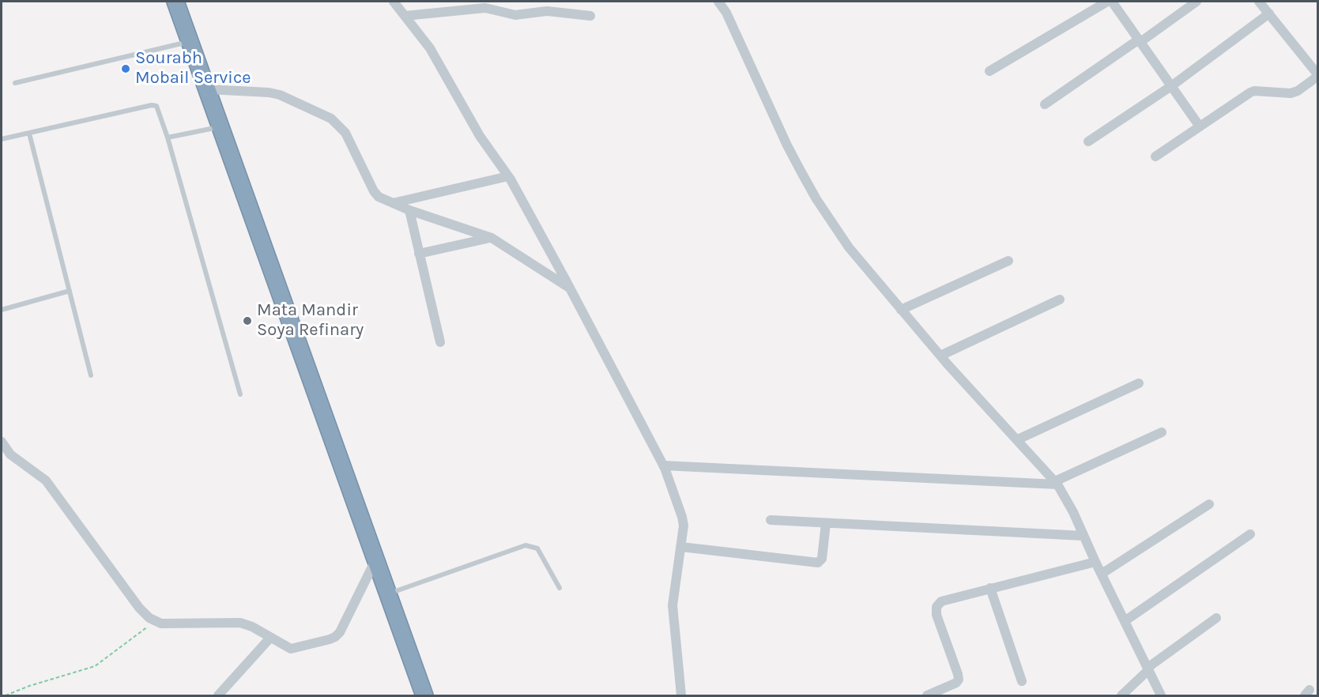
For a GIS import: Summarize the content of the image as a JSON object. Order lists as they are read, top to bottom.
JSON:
{
  "places": ["Sourabh Mobail Service", "Mata Mandir Soya Refinary"]
}
